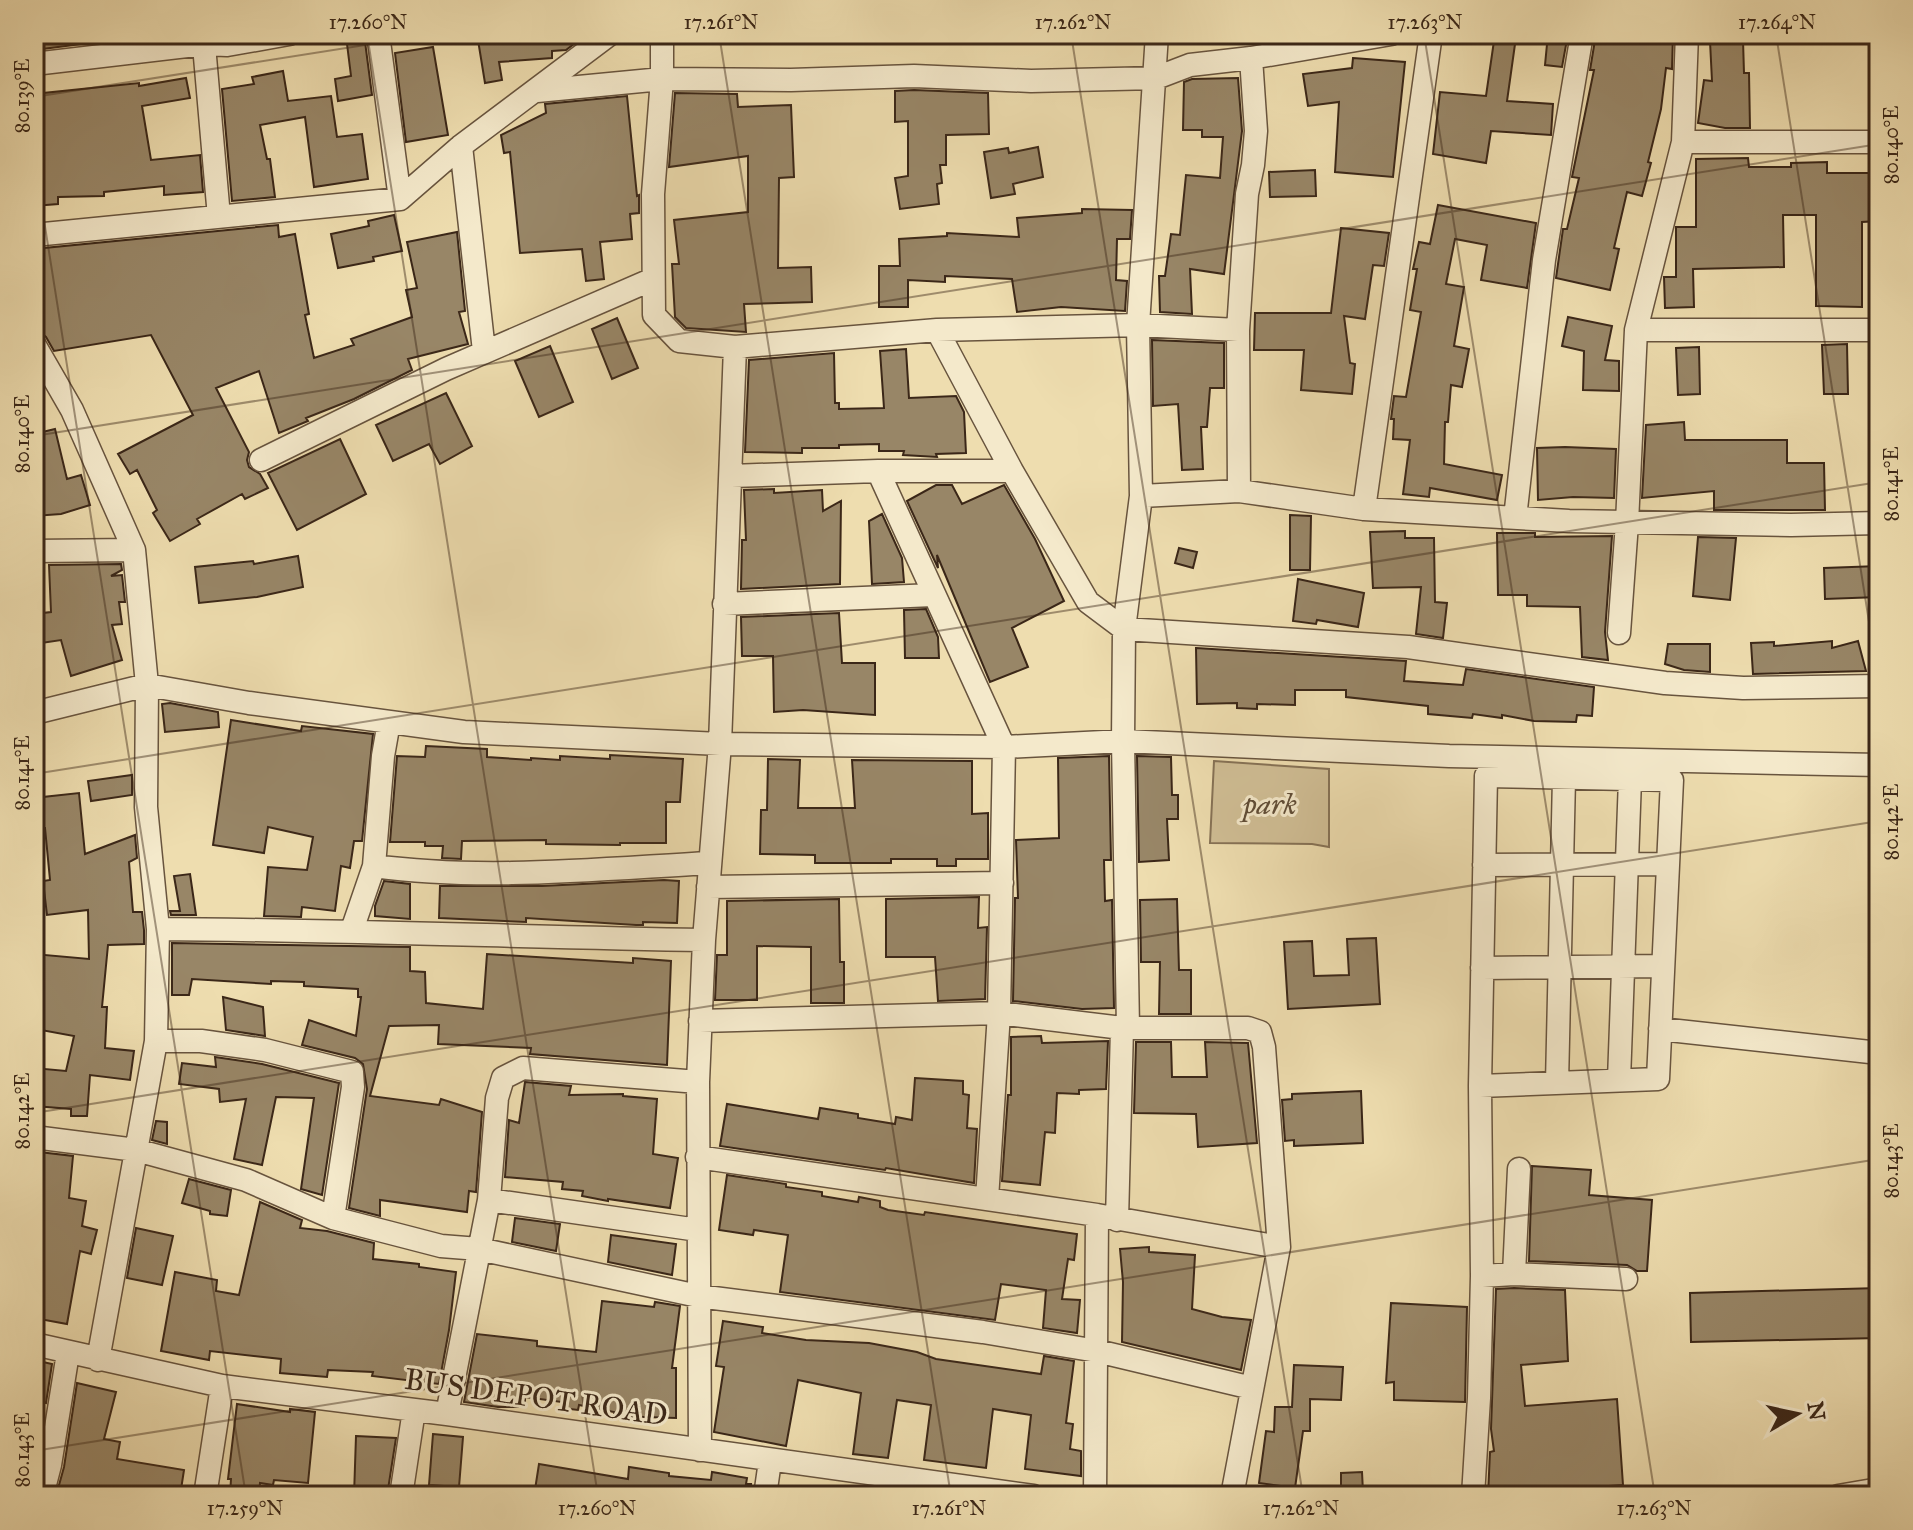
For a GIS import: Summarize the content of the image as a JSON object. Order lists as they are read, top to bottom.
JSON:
{
  "streets": {
    "street": ["BUS DEPOT ROAD"]
  },
  "parks": ["park"],
  "north": "right",
  "coordinates": [
    "17.260°N",
    "17.261°N",
    "17.262°N",
    "17.263°N",
    "17.264°N",
    "80.139°E",
    "80.140°E",
    "80.141°E",
    "80.142°E",
    "80.143°E",
    "17.259°N"
  ]
}
